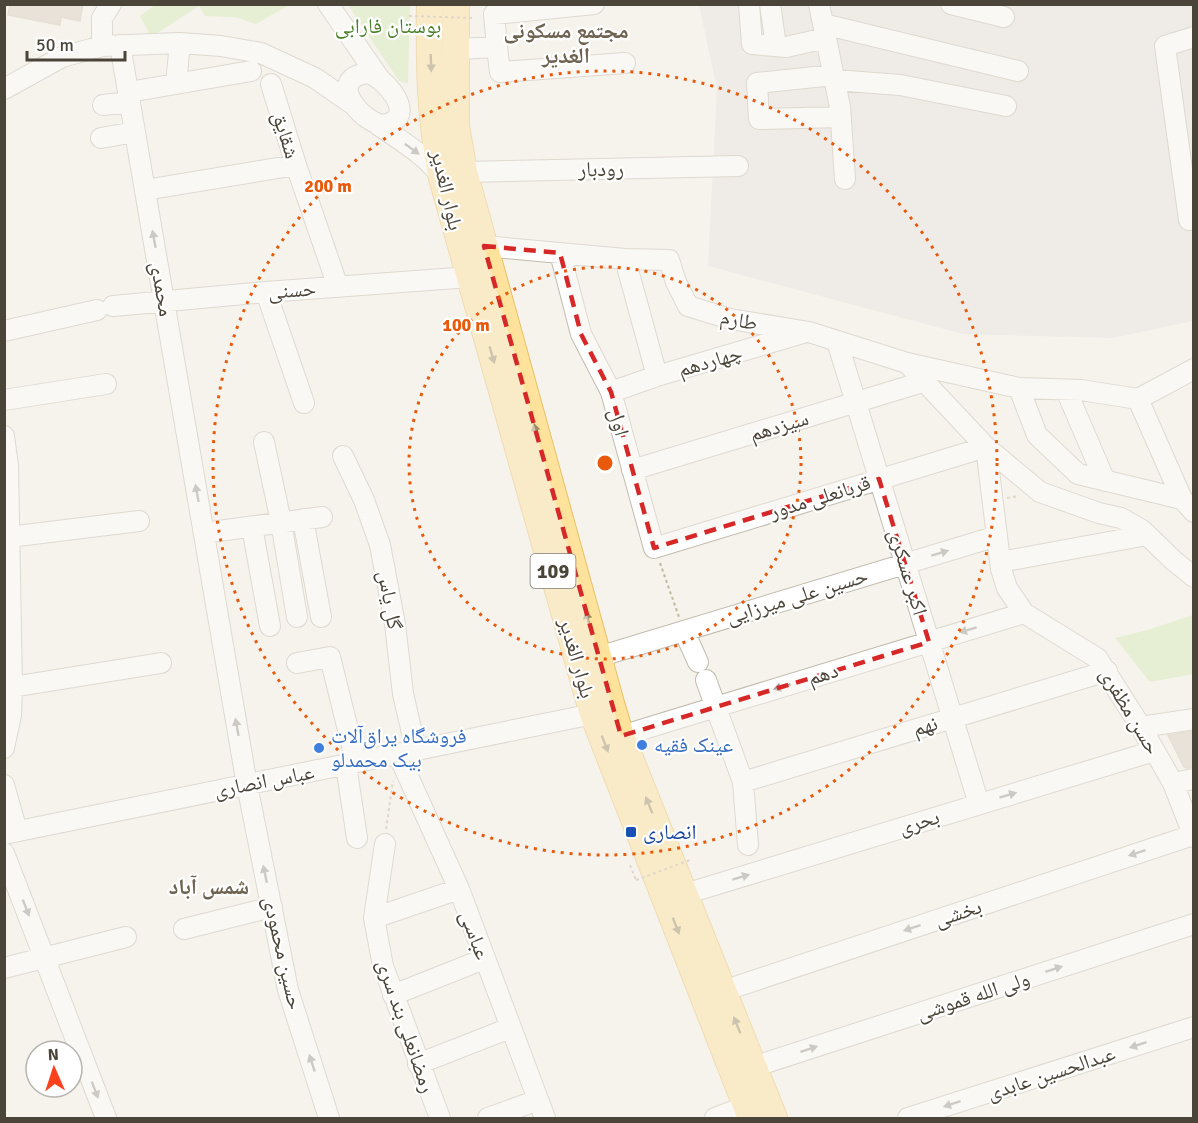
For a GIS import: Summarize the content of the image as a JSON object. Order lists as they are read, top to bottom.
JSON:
{
  "streets": {
    "main road": ["بلوار الغدیر", "109"],
    "street": [
      "شقایق",
      "رودبار",
      "محمدی",
      "حسنی",
      "طارم",
      "چهاردهم",
      "اول",
      "سیزدهم",
      "قربانعلی مدور",
      "اکبر عسکری",
      "حسین علی میرزایی",
      "گل یاس",
      "دهم",
      "حسن مظفری",
      "نهم",
      "عباس انصاری",
      "بحری",
      "بخشی",
      "عباسی",
      "حسین محمودی",
      "ولی الله قموشی",
      "رمضانعلی بند سری",
      "عبدالحسین عابدی"
    ]
  },
  "crossings": [
    ["شقایق", "حسنی"],
    ["رودبار", "بلوار الغدیر"],
    ["بلوار الغدیر", "حسنی"],
    ["بلوار الغدیر", "طارم"],
    ["بلوار الغدیر", "حسین علی میرزایی"],
    ["بلوار الغدیر", "دهم"],
    ["بلوار الغدیر", "عباس انصاری"],
    ["بلوار الغدیر", "بحری"],
    ["بلوار الغدیر", "بخشی"],
    ["بلوار الغدیر", "ولی الله قموشی"],
    ["محمدی", "حسنی"],
    ["محمدی", "عباس انصاری"],
    ["محمدی", "حسین محمودی"],
    ["طارم", "چهاردهم"],
    ["طارم", "اول"],
    ["طارم", "سیزدهم"],
    ["طارم", "قربانعلی مدور"],
    ["طارم", "اکبر عسکری"],
    ["طارم", "حسن مظفری"],
    ["چهاردهم", "اول"],
    ["اول", "سیزدهم"],
    ["اول", "قربانعلی مدور"],
    ["سیزدهم", "اکبر عسکری"],
    ["قربانعلی مدور", "اکبر عسکری"],
    ["قربانعلی مدور", "حسن مظفری"],
    ["اکبر عسکری", "حسین علی میرزایی"],
    ["اکبر عسکری", "دهم"],
    ["اکبر عسکری", "نهم"],
    ["اکبر عسکری", "بحری"],
    ["حسین علی میرزایی", "حسن مظفری"],
    ["گل یاس", "عباس انصاری"],
    ["گل یاس", "عباسی"],
    ["دهم", "حسن مظفری"],
    ["حسن مظفری", "نهم"],
    ["حسن مظفری", "بحری"],
    ["حسن مظفری", "بخشی"],
    ["عباس انصاری", "عباسی"],
    ["عباس انصاری", "حسین محمودی"]
  ],
  "one_way": [
    "دهم",
    "بحری",
    "بخشی",
    "حسین محمودی",
    "ولی الله قموشی",
    "عبدالحسین عابدی"
  ],
  "districts": ["مجتمع مسکونی الغدیر", "شمس آباد"],
  "parks": ["بوستان فارابی"],
  "places": {
    "other": ["عینک فقیه", "فروشگاه یراق‌آلات بیک محمدلو"],
    "transit": ["انصاری"]
  },
  "scale_bar": "50 m",
  "north": "top",
  "rings": ["200 m", "100 m"]
}
